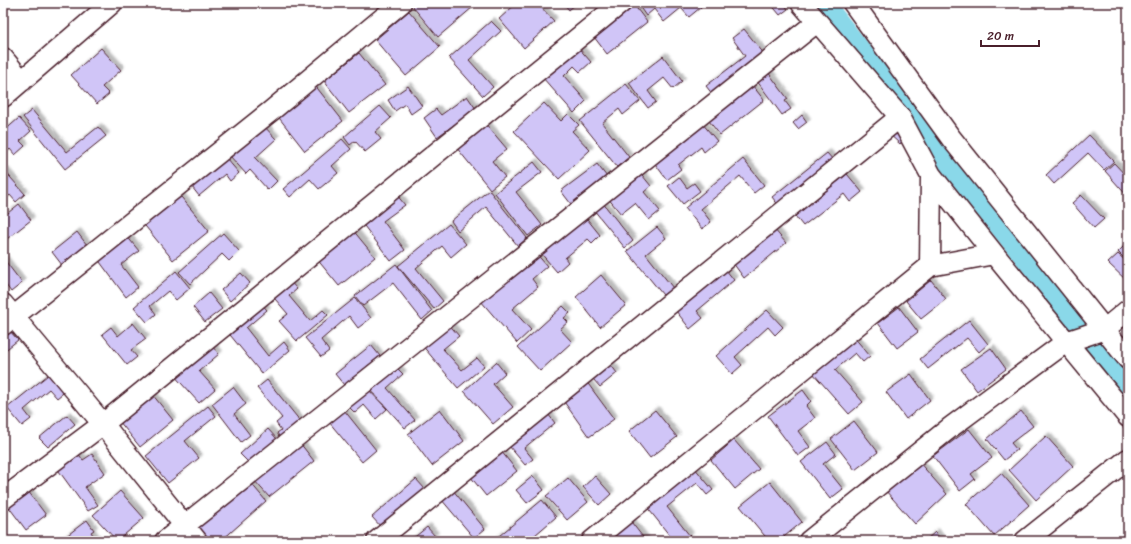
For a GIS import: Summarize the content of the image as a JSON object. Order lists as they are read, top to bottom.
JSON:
{
  "scale_bar": "20 m"
}
